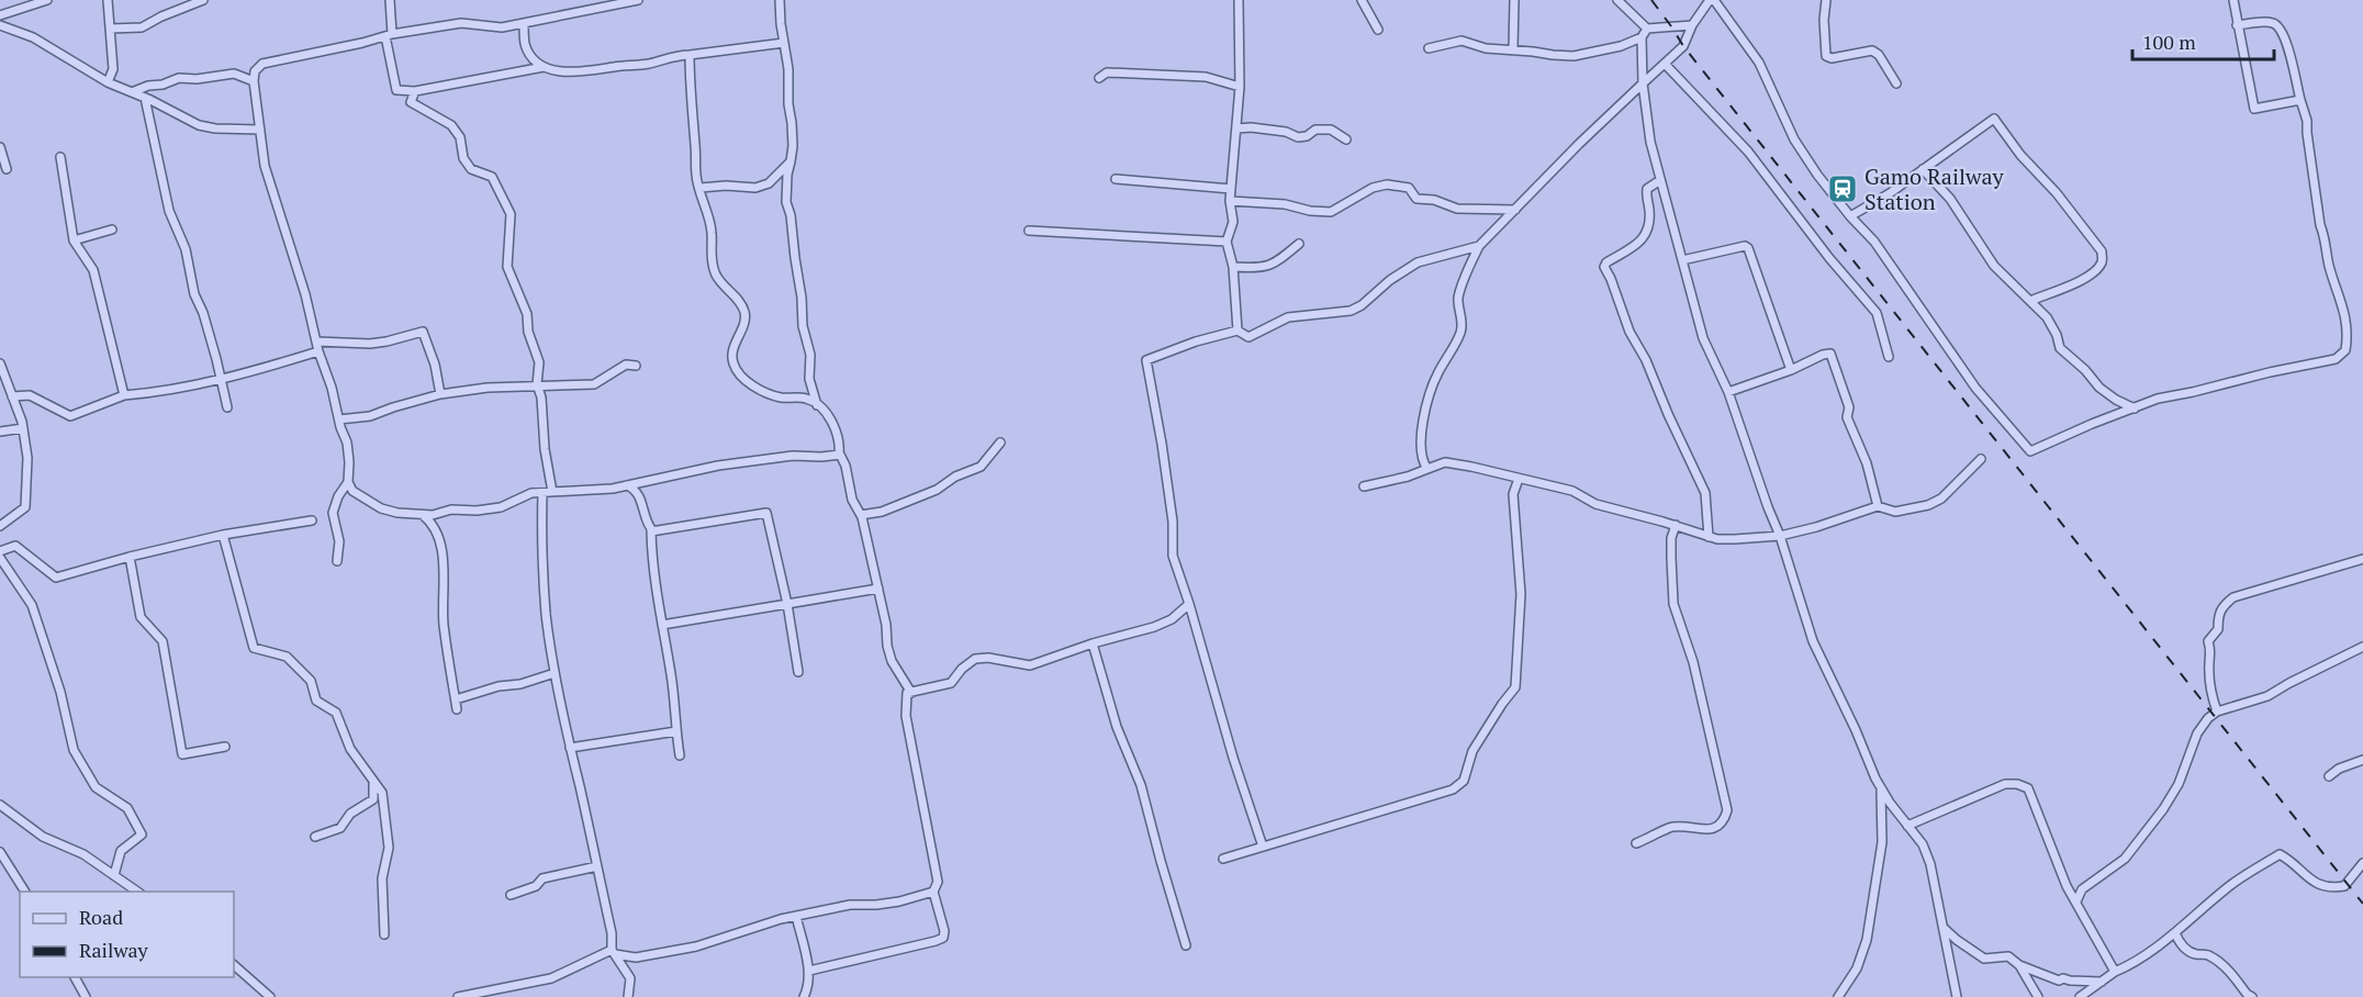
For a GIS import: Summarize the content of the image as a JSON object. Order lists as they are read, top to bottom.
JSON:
{
  "places": {
    "station": ["Gamo Railway Station"]
  },
  "legend": ["Road", "Railway"],
  "scale_bar": "100 m"
}
